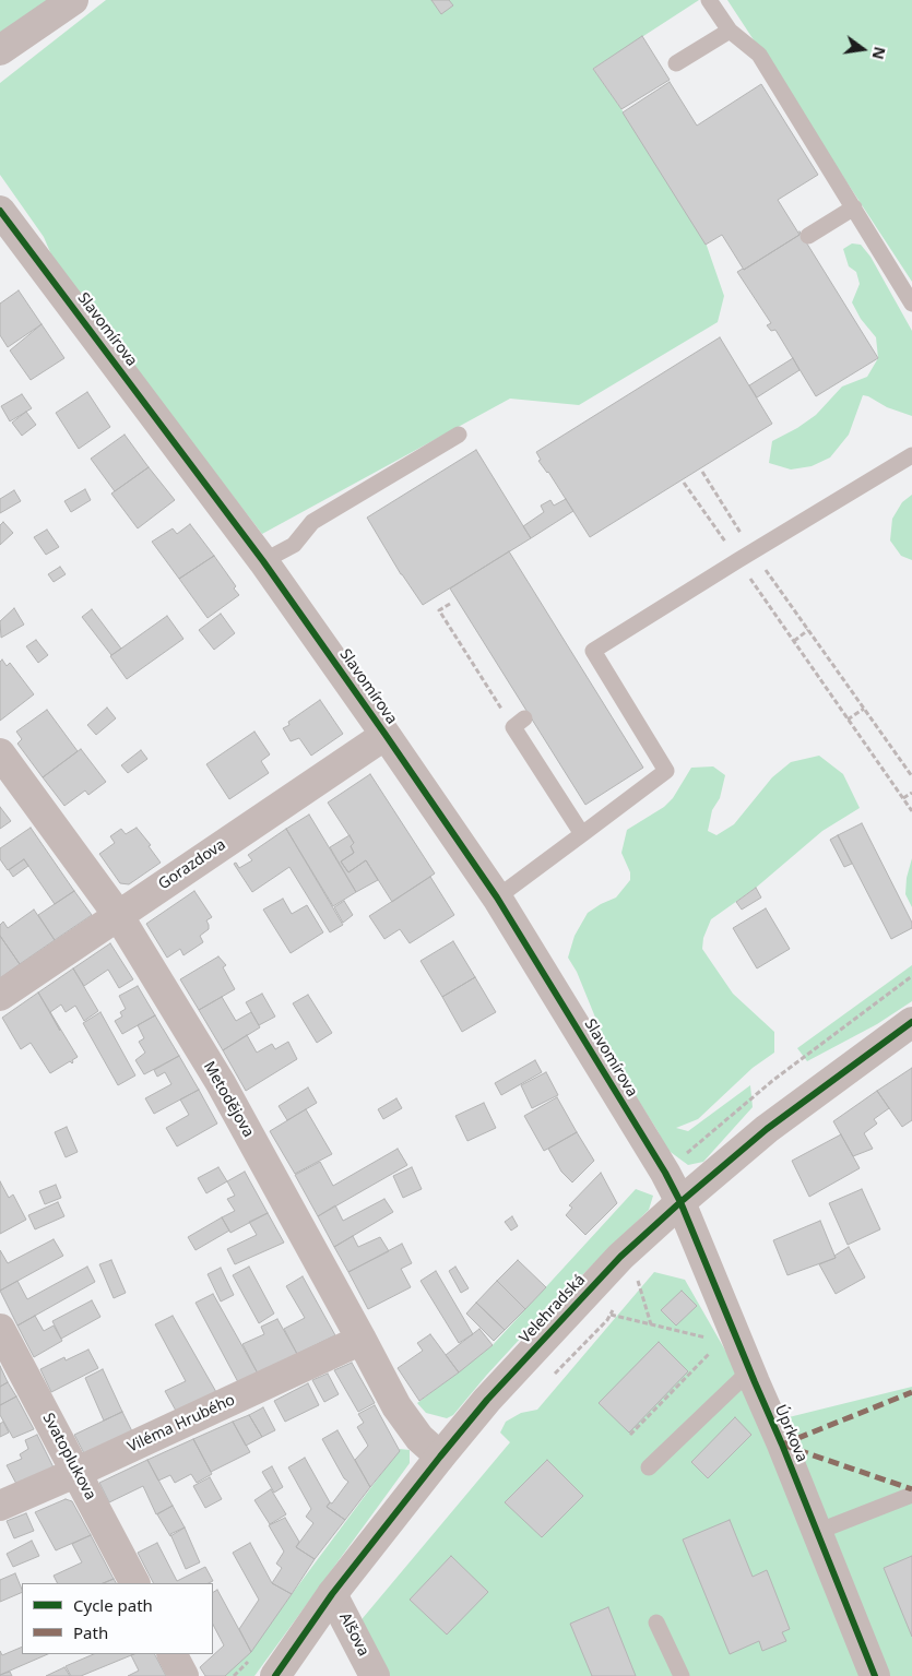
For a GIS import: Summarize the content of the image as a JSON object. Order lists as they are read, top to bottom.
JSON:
{
  "streets": {
    "street": [
      "Slavomírova",
      "Gorazdova",
      "Metodějova",
      "Velehradská",
      "Viléma Hrubého",
      "Úprkova",
      "Svatoplukova",
      "Alšova"
    ]
  },
  "crossings": [
    ["Slavomírova", "Gorazdova"],
    ["Slavomírova", "Velehradská"],
    ["Slavomírova", "Úprkova"],
    ["Gorazdova", "Metodějova"],
    ["Metodějova", "Velehradská"],
    ["Metodějova", "Viléma Hrubého"],
    ["Velehradská", "Úprkova"],
    ["Velehradská", "Alšova"],
    ["Viléma Hrubého", "Svatoplukova"]
  ],
  "legend": ["Cycle path", "Path"],
  "north": "right"
}
